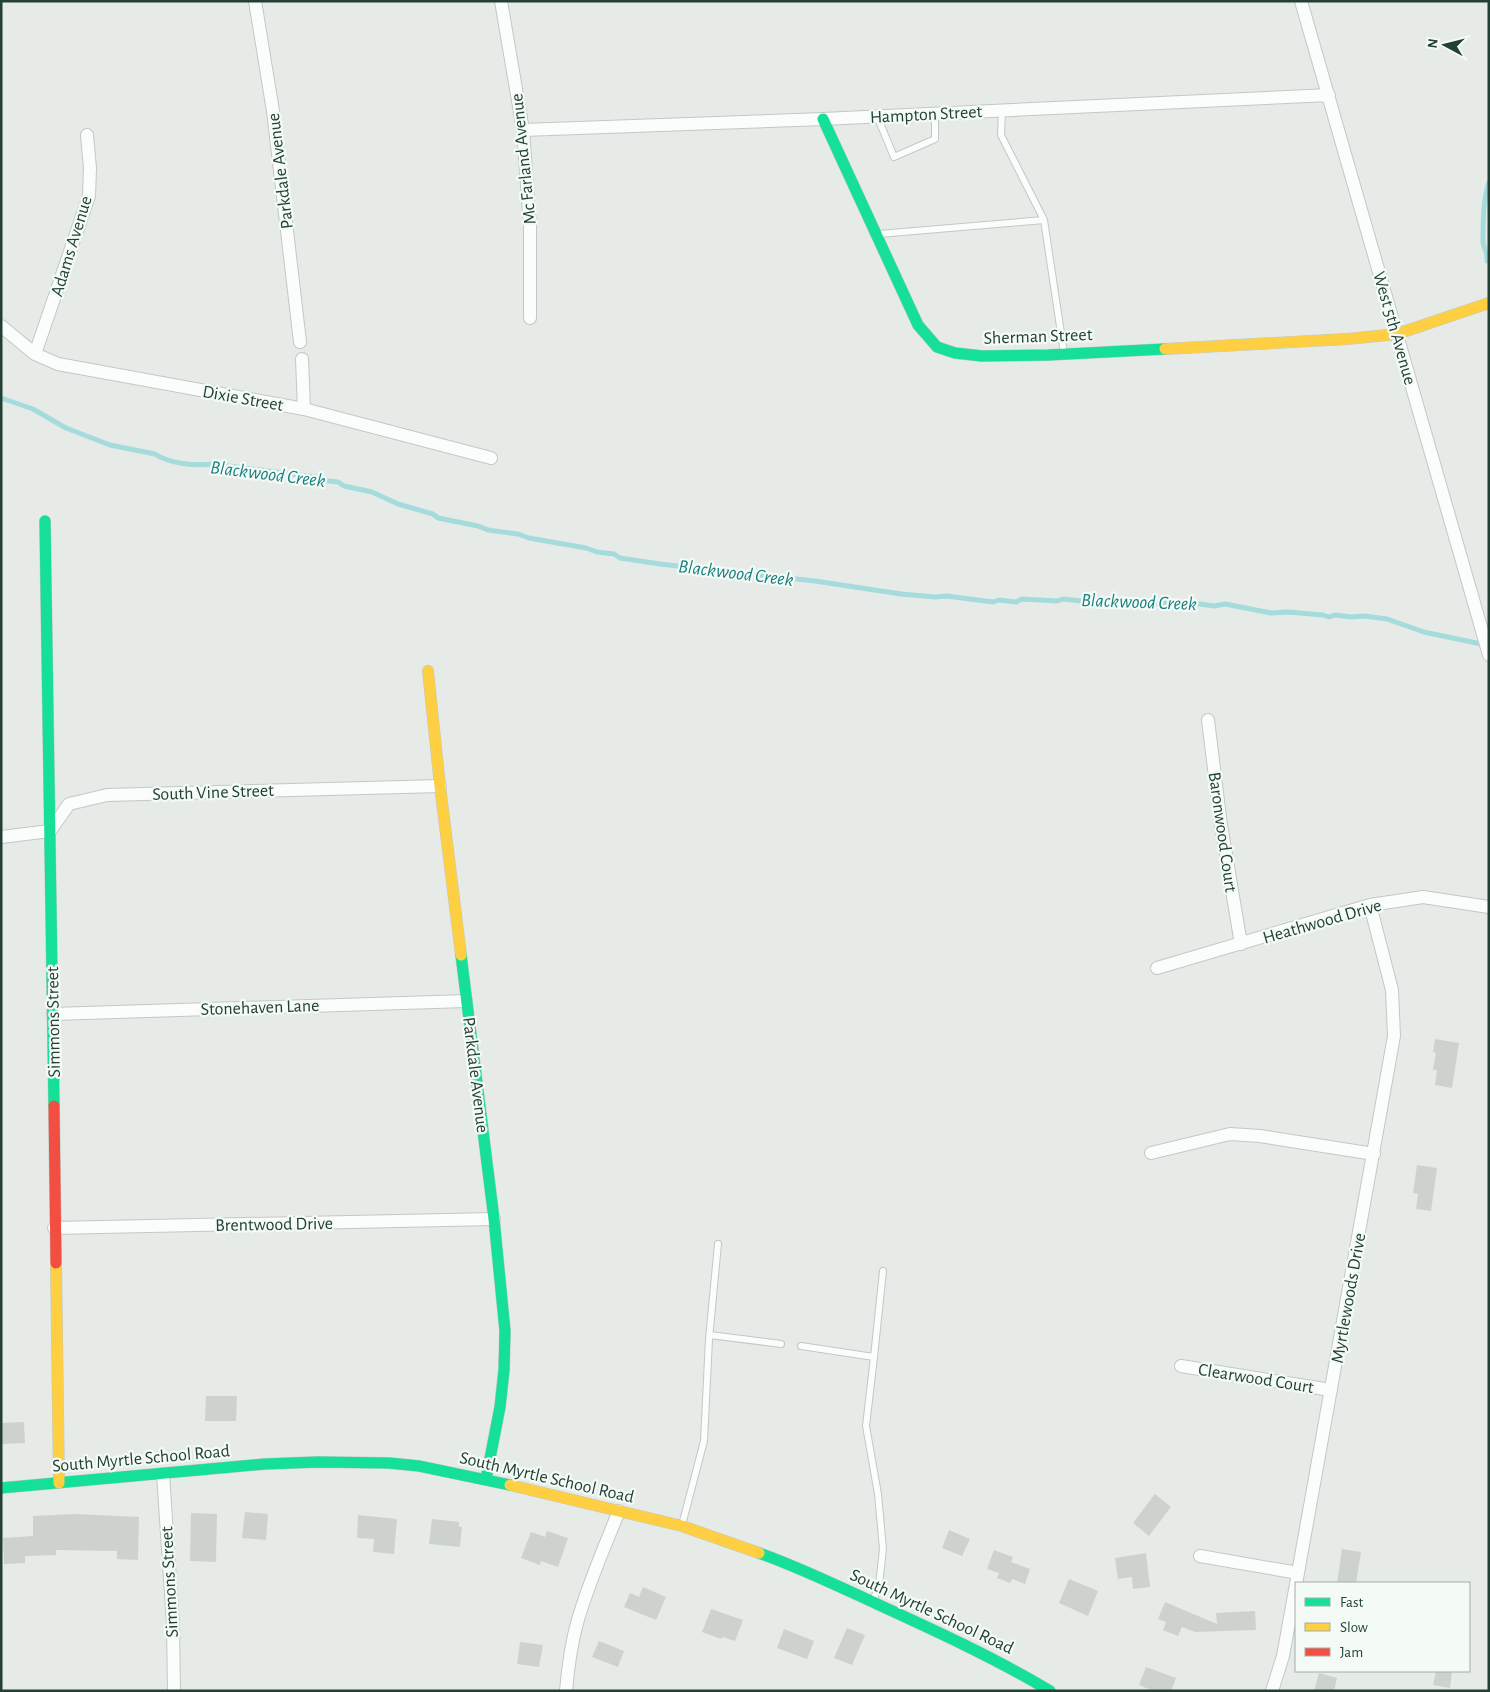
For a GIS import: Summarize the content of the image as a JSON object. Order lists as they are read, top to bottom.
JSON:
{
  "streets": {
    "street": [
      "Hampton Street",
      "Mc Farland Avenue",
      "Parkdale Avenue",
      "Adams Avenue",
      "West 5th Avenue",
      "Sherman Street",
      "Dixie Street",
      "South Vine Street",
      "Baronwood Court",
      "Heathwood Drive",
      "Stonehaven Lane",
      "Simmons Street",
      "Brentwood Drive",
      "Myrtlewoods Drive",
      "Clearwood Court",
      "South Myrtle School Road"
    ]
  },
  "crossings": [
    ["Hampton Street", "Mc Farland Avenue"],
    ["Hampton Street", "West 5th Avenue"],
    ["Hampton Street", "Sherman Street"],
    ["Parkdale Avenue", "South Vine Street"],
    ["Parkdale Avenue", "Stonehaven Lane"],
    ["Parkdale Avenue", "Brentwood Drive"],
    ["Parkdale Avenue", "South Myrtle School Road"],
    ["Adams Avenue", "Dixie Street"],
    ["West 5th Avenue", "Sherman Street"],
    ["South Vine Street", "Simmons Street"],
    ["Baronwood Court", "Heathwood Drive"],
    ["Heathwood Drive", "Myrtlewoods Drive"],
    ["Stonehaven Lane", "Simmons Street"],
    ["Simmons Street", "Brentwood Drive"],
    ["Simmons Street", "South Myrtle School Road"],
    ["Myrtlewoods Drive", "Clearwood Court"]
  ],
  "water": ["Blackwood Creek"],
  "legend": ["Fast", "Slow", "Jam"],
  "north": "left"
}
